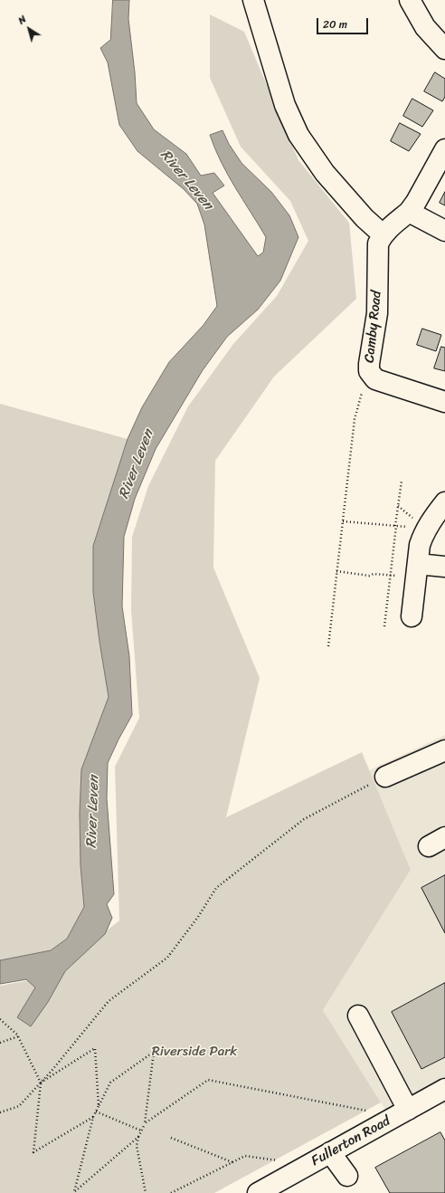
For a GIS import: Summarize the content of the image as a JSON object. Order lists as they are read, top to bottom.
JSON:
{
  "streets": {
    "street": ["Camby Road", "Fullerton Road"]
  },
  "water": ["River Leven"],
  "parks": ["Riverside Park"],
  "scale_bar": "20 m",
  "north": "top left"
}
